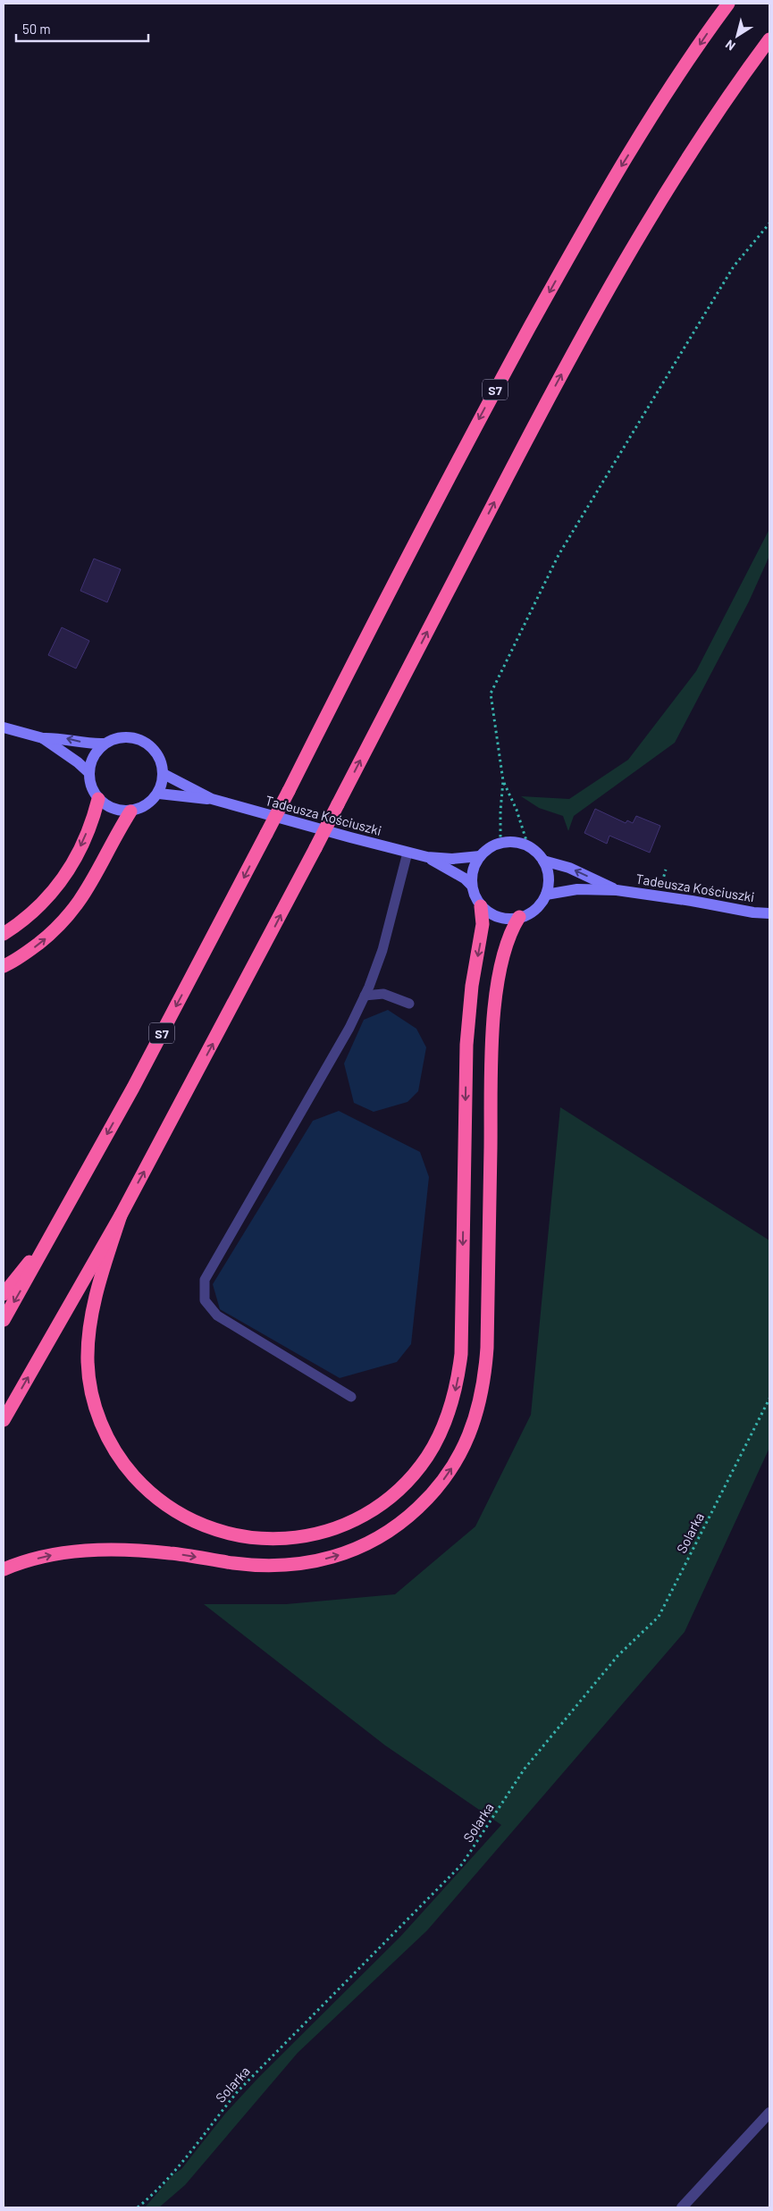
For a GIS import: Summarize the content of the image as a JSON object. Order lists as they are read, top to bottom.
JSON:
{
  "streets": {
    "highway": ["S7"],
    "street": ["Tadeusza Kościuszki"],
    "path": ["Solarka"]
  },
  "scale_bar": "50 m",
  "north": "bottom left"
}
